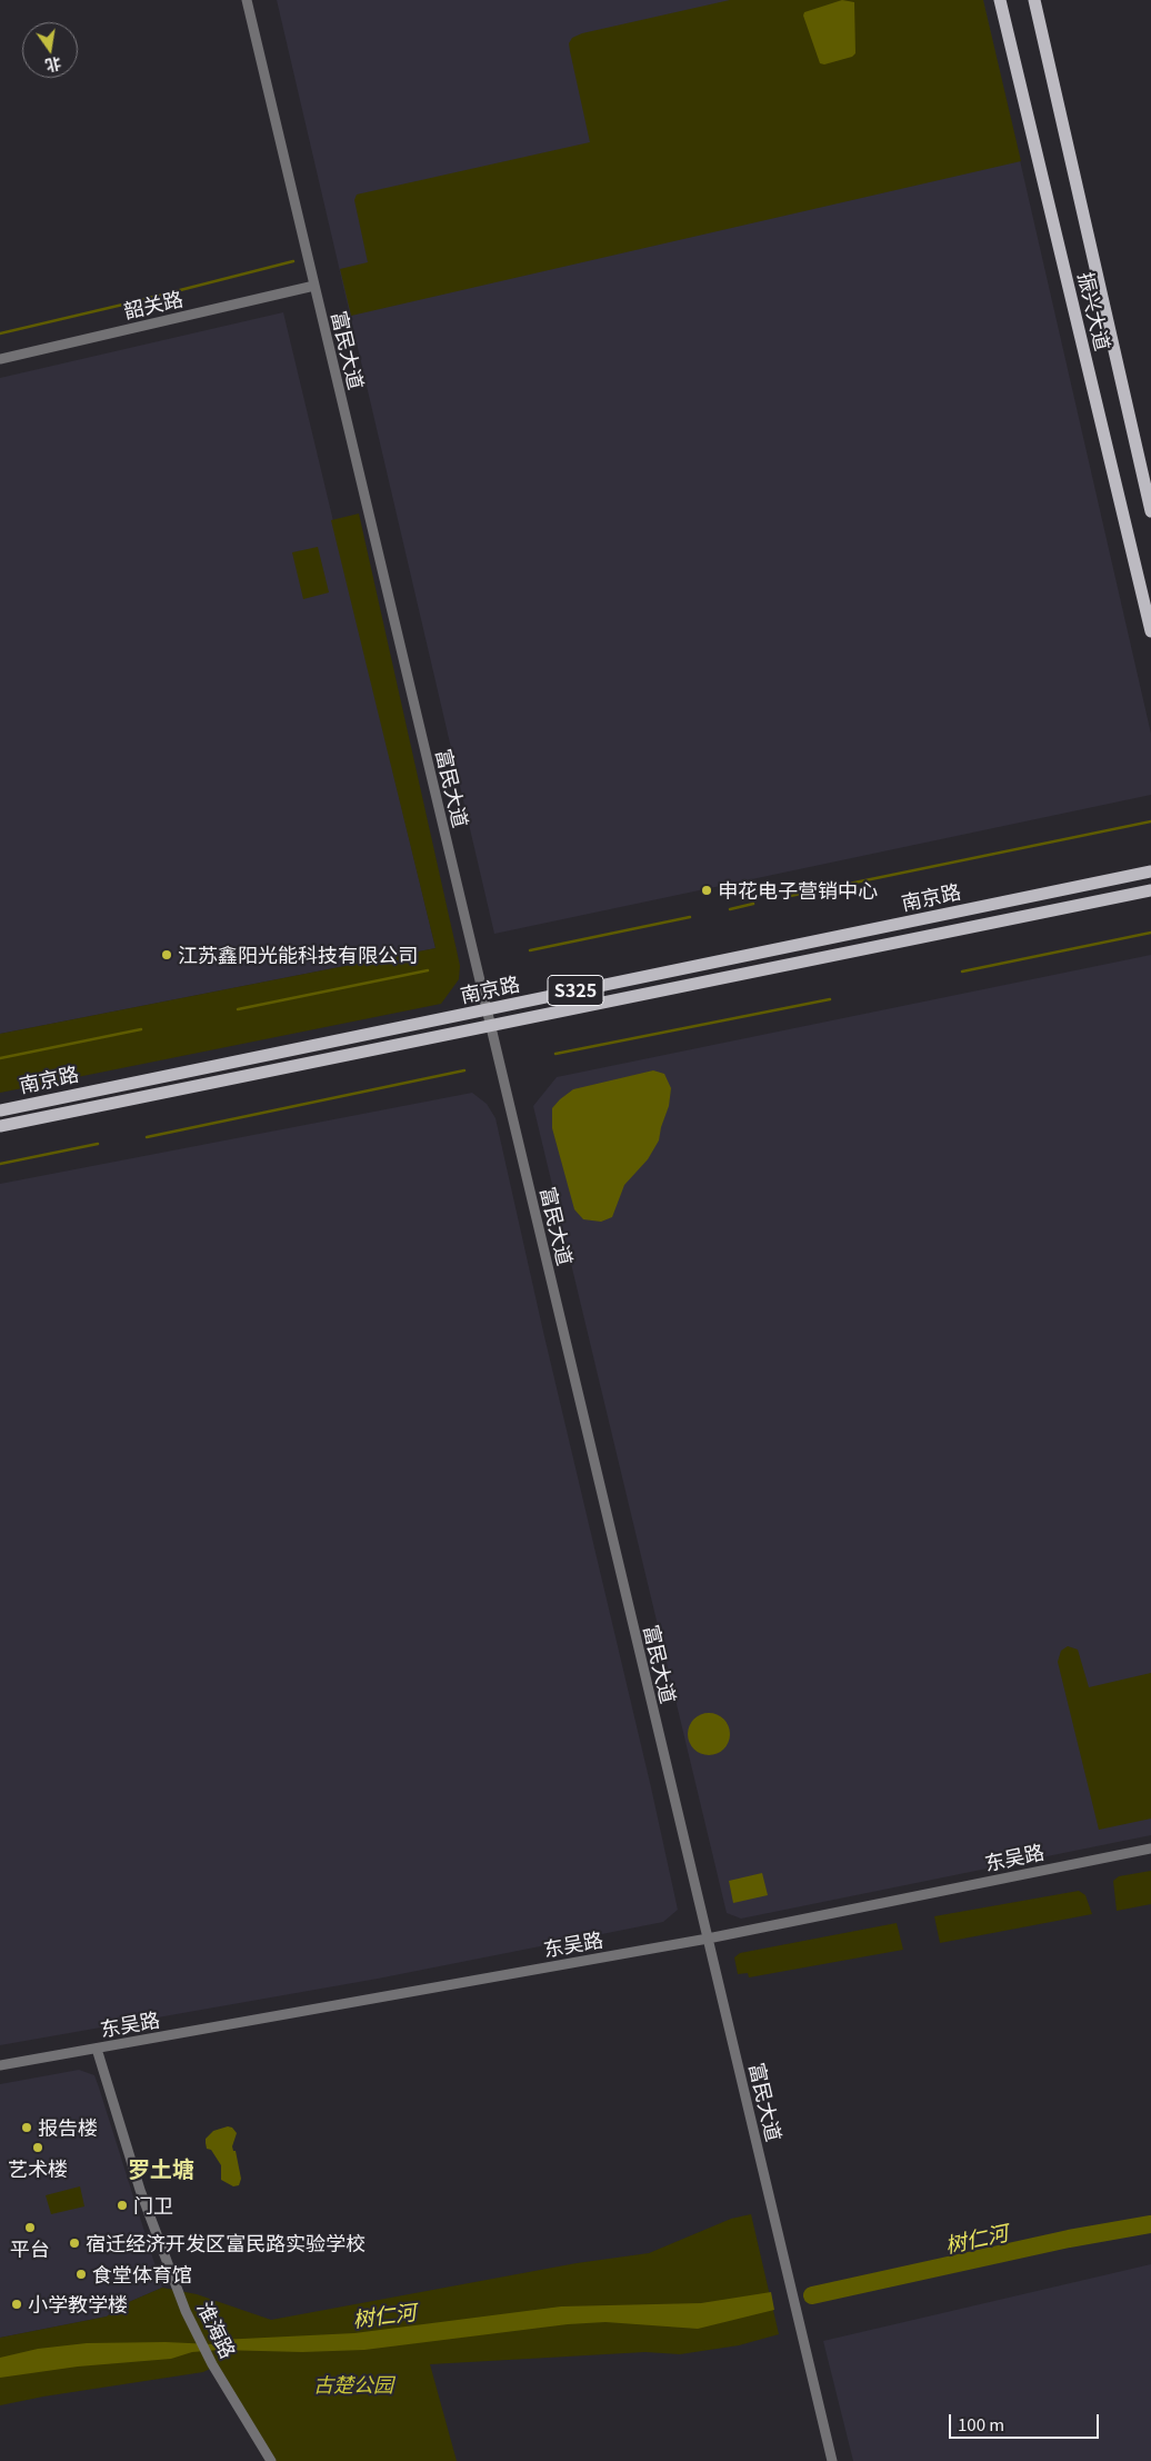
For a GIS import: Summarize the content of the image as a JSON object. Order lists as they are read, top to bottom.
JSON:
{
  "streets": {
    "main road": ["振兴大道", "南京路", "S325"],
    "street": [
      "韶关路",
      "富民大道",
      "东吴路",
      "淮海路"
    ]
  },
  "crossings": [
    ["韶关路", "富民大道"],
    ["富民大道", "南京路"],
    ["富民大道", "东吴路"],
    ["东吴路", "淮海路"]
  ],
  "districts": ["罗土塘"],
  "water": ["树仁河"],
  "parks": ["古楚公园"],
  "places": [
    "申花电子营销中心",
    "江苏鑫阳光能科技有限公司",
    "报告楼",
    "艺术楼",
    "门卫",
    "平台",
    "宿迁经济开发区富民路实验学校",
    "食堂体育馆",
    "小学教学楼"
  ],
  "scale_bar": "100 m",
  "north": "bottom"
}
